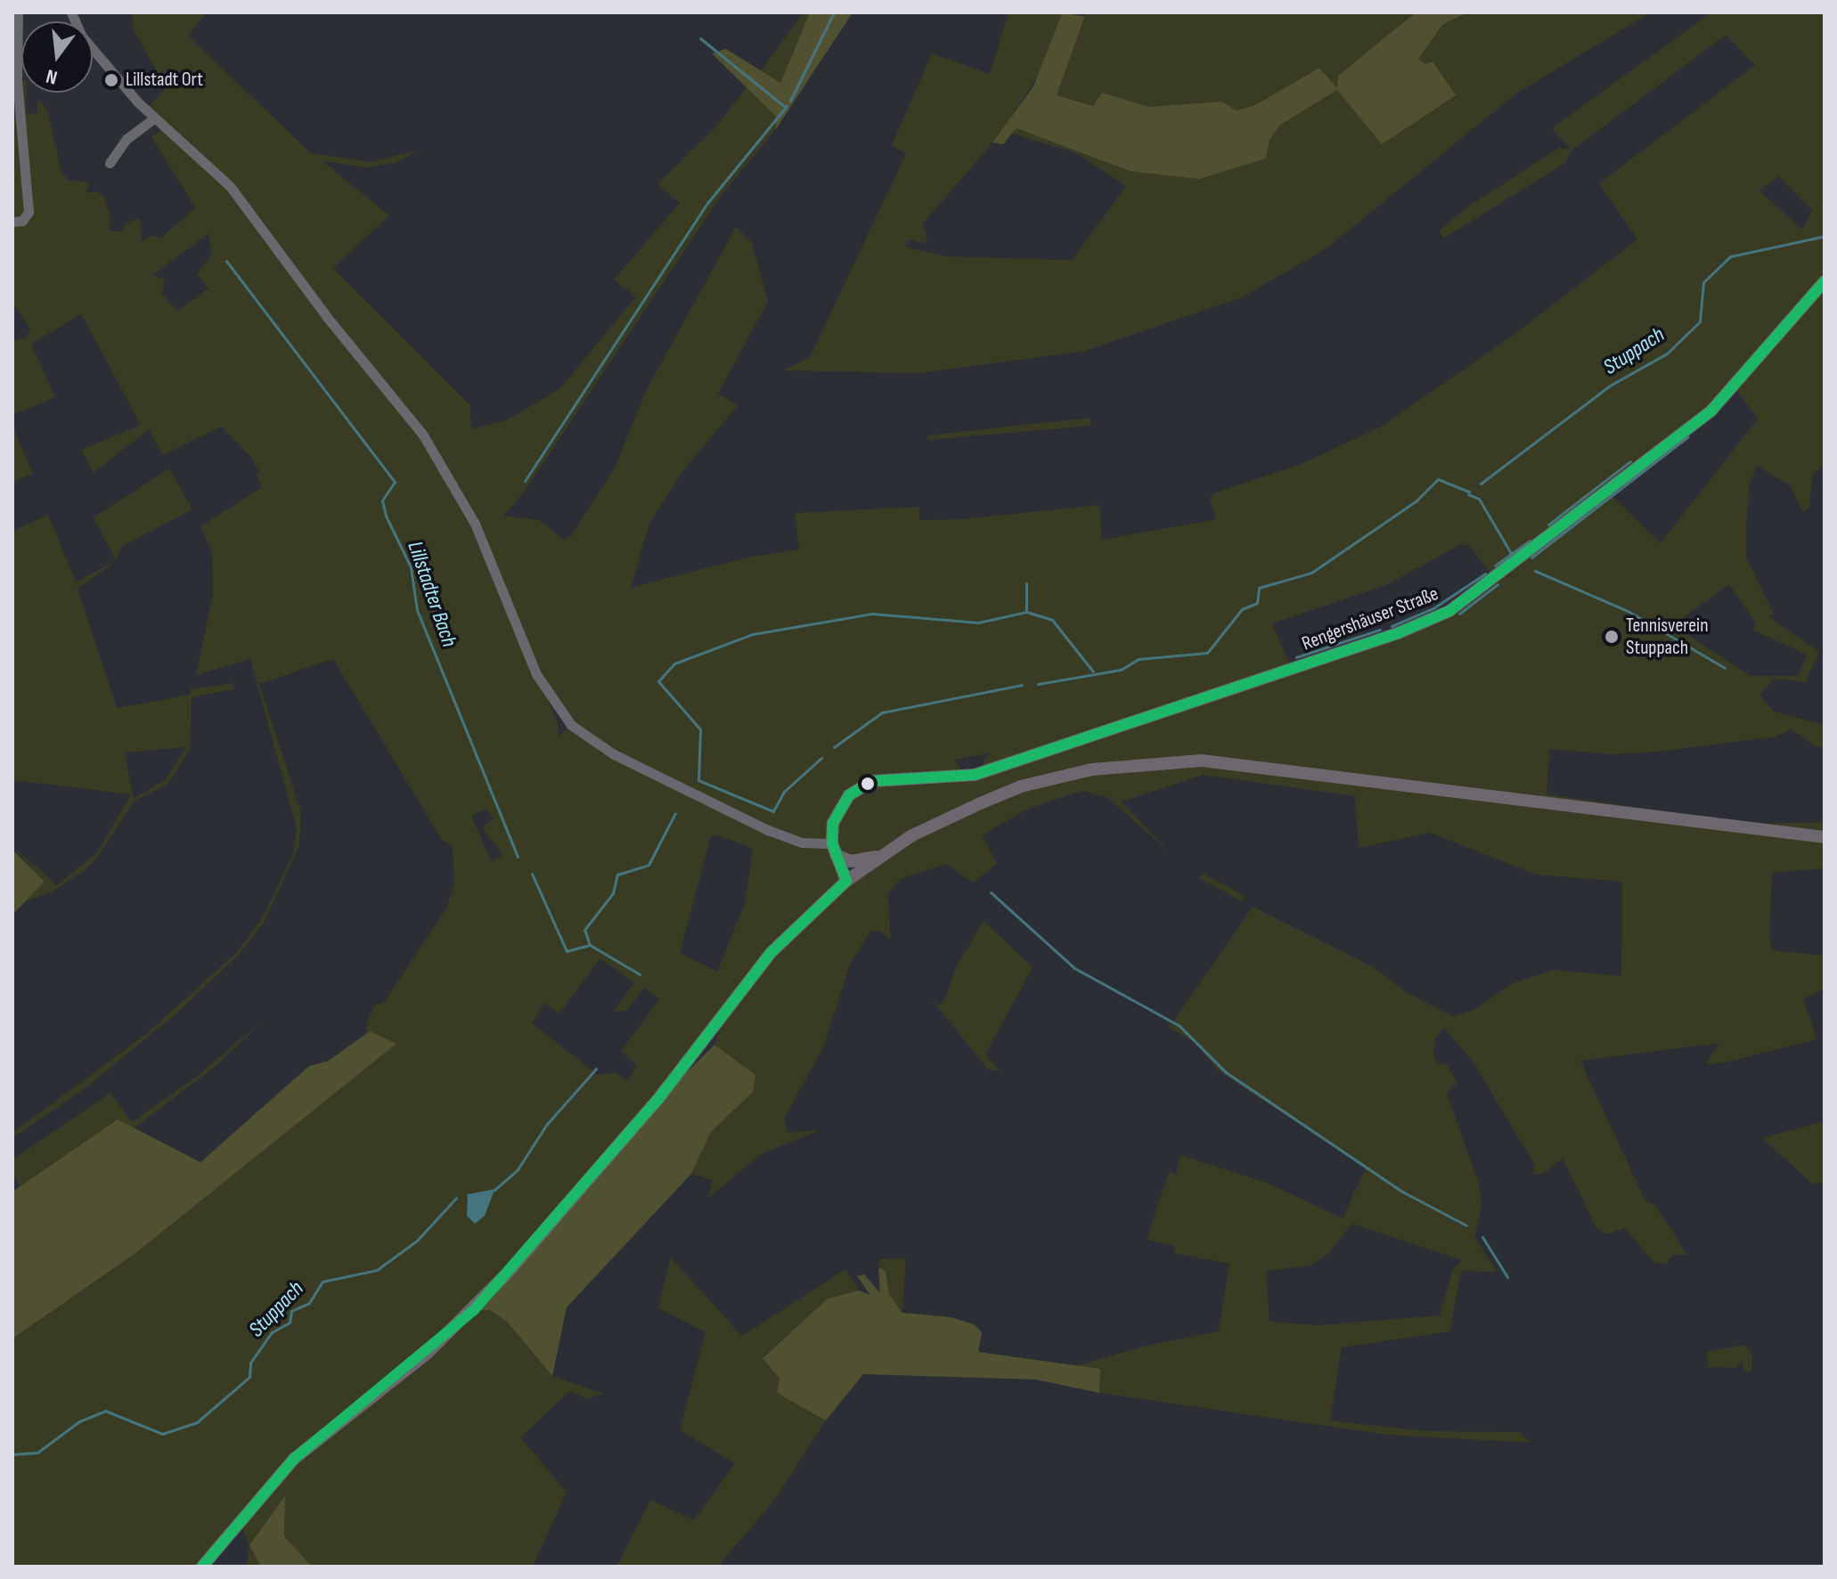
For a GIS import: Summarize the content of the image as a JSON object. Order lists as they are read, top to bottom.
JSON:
{
  "streets": {
    "main road": ["Rengershäuser Straße"]
  },
  "water": ["Stuppach", "Lillstadter Bach"],
  "places": ["Lillstadt Ort", "Tennisverein Stuppach"],
  "north": "bottom"
}
